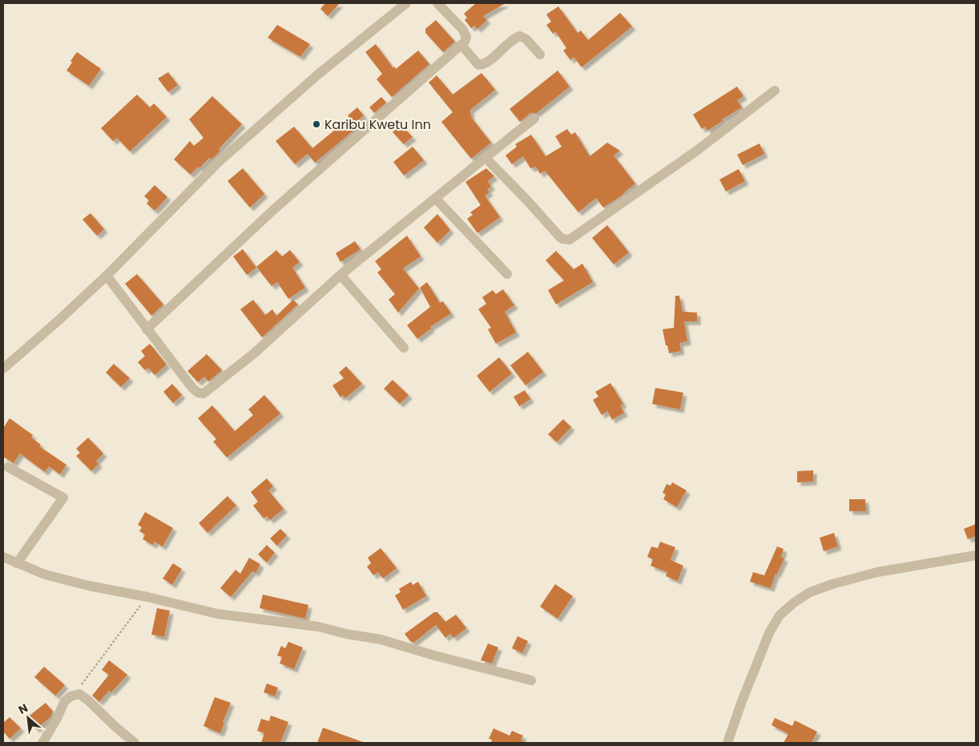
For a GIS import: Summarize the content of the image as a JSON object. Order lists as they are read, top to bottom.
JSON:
{
  "places": ["Karibu Kwetu Inn"],
  "north": "top left"
}
